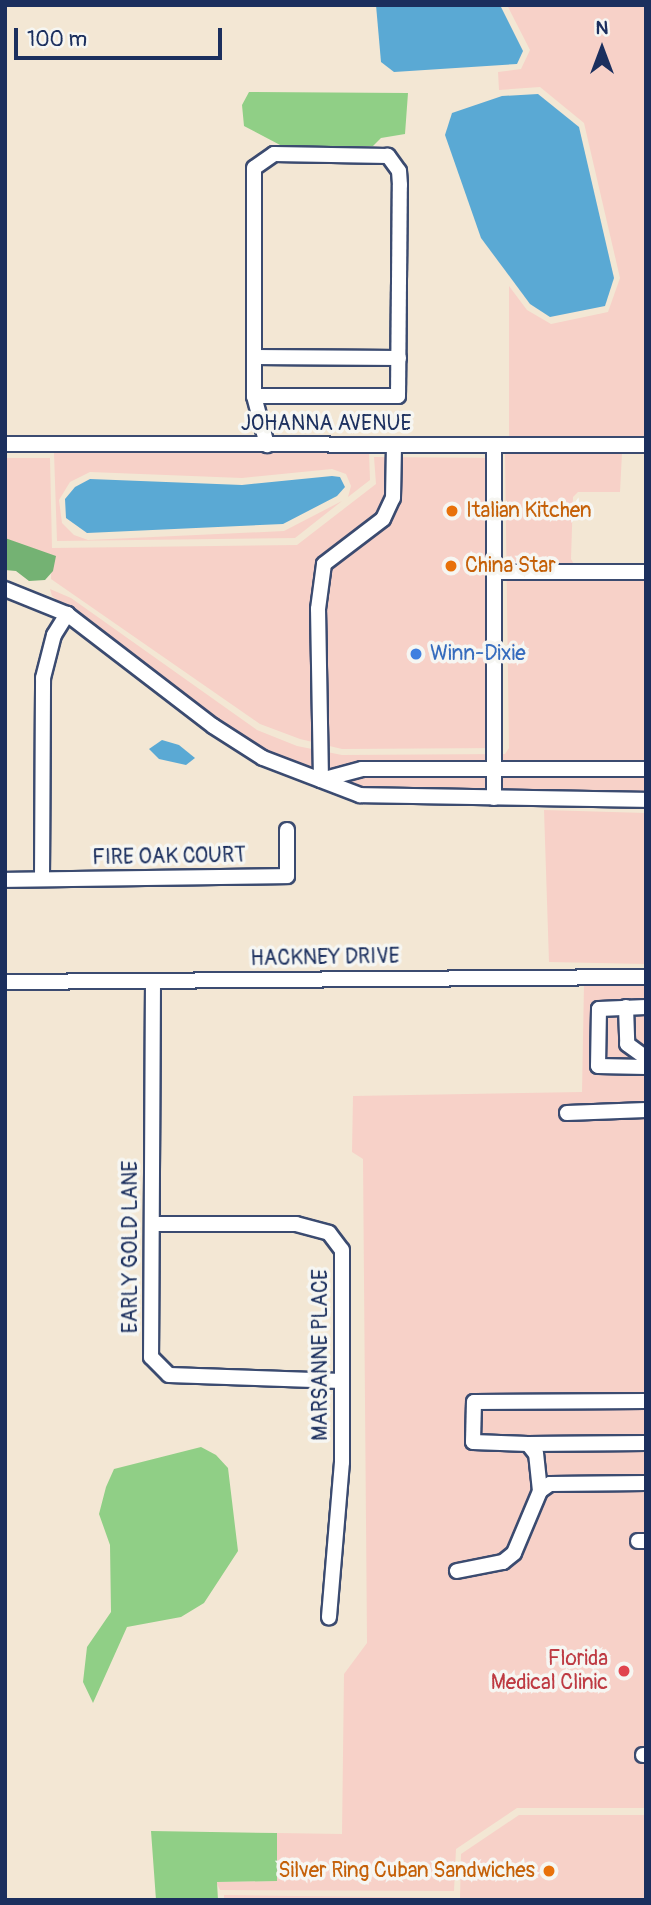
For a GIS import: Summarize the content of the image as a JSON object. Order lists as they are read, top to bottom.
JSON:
{
  "streets": {
    "street": [
      "JOHANNA AVENUE",
      "FIRE OAK COURT",
      "HACKNEY DRIVE",
      "EARLY GOLD LANE",
      "MARSANNE PLACE"
    ]
  },
  "crossings": [
    ["HACKNEY DRIVE", "EARLY GOLD LANE"],
    ["EARLY GOLD LANE", "MARSANNE PLACE"]
  ],
  "places": [
    "Italian Kitchen",
    "China Star",
    "Winn-Dixie",
    "Florida Medical Clinic",
    "Silver Ring Cuban Sandwiches"
  ],
  "scale_bar": "100 m",
  "north": "top"
}
